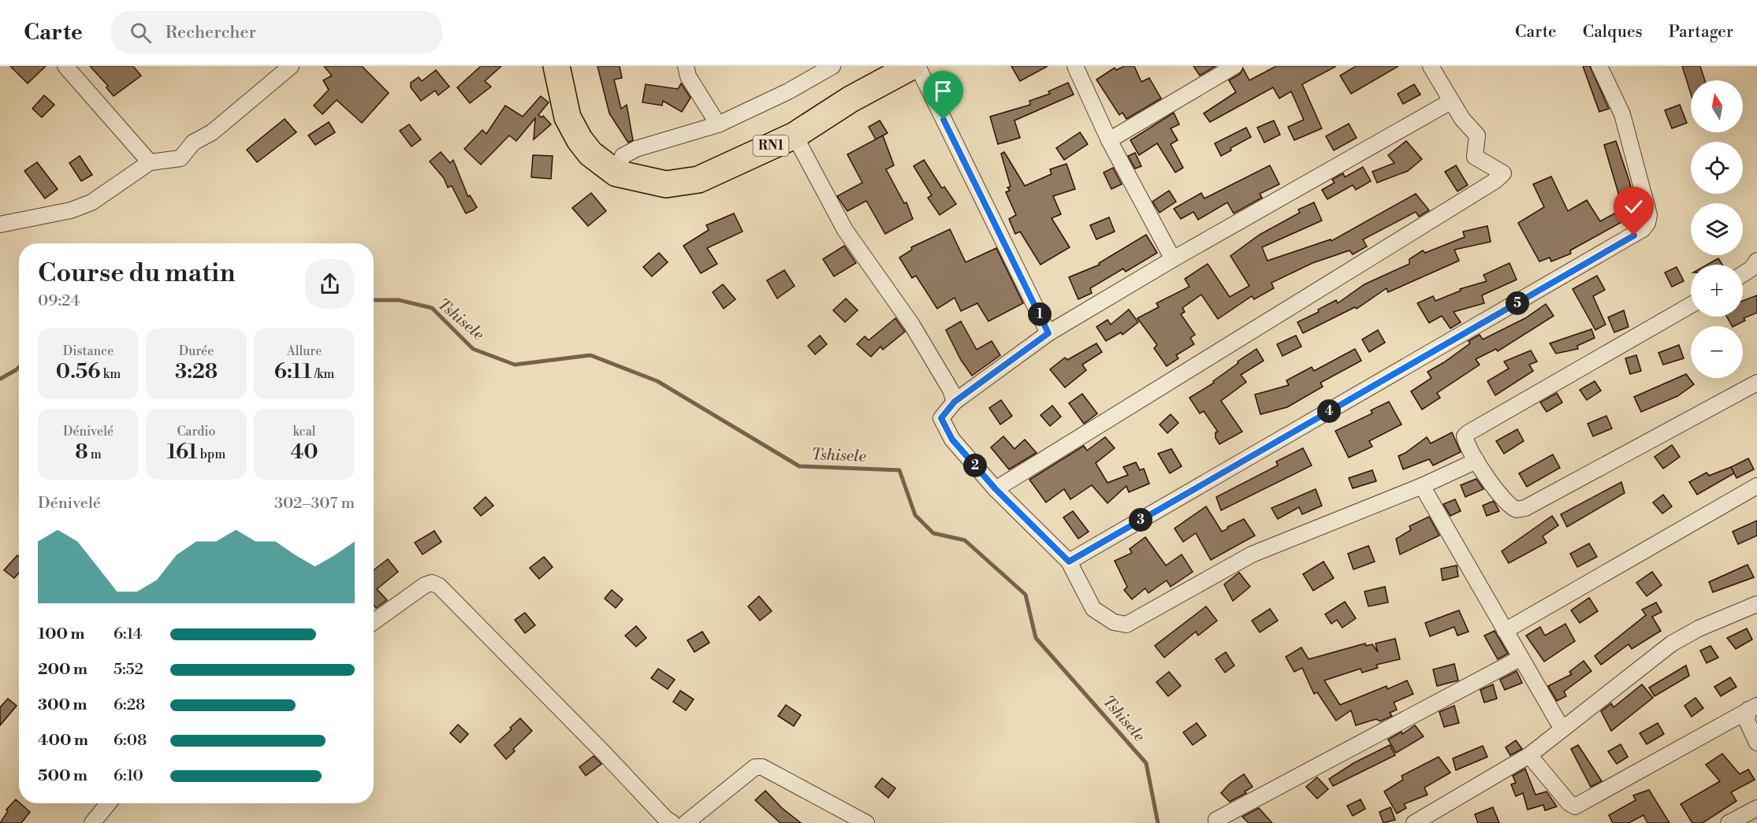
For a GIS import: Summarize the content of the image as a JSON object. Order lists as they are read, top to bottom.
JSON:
{
  "streets": {
    "highway": ["RN1"]
  },
  "water": ["Tshisele"],
  "north": "top",
  "page": {
    "header": "Carte",
    "search": "Rechercher",
    "nav": ["Carte", "Calques", "Partager"],
    "map_buttons": ["+", "−"],
    "heading": ["Course du matin", "09:24"],
    "pins": [
      "5",
      "1",
      "4",
      "2",
      "3"
    ],
    "stats": [
      ["Distance", "0.56 km"],
      ["Durée", "3:28"],
      ["Allure", "6:11 /km"],
      ["Dénivelé", "8 m"],
      ["Cardio", "161 bpm"],
      ["kcal", "40"]
    ],
    "chart": ["Dénivelé", "302–307 m"],
    "list": [
      {
        "name": "100 m",
        "note": "6:14"
      },
      {
        "name": "200 m",
        "note": "5:52"
      },
      {
        "name": "300 m",
        "note": "6:28"
      },
      {
        "name": "400 m",
        "note": "6:08"
      },
      {
        "name": "500 m",
        "note": "6:10"
      }
    ]
  }
}
